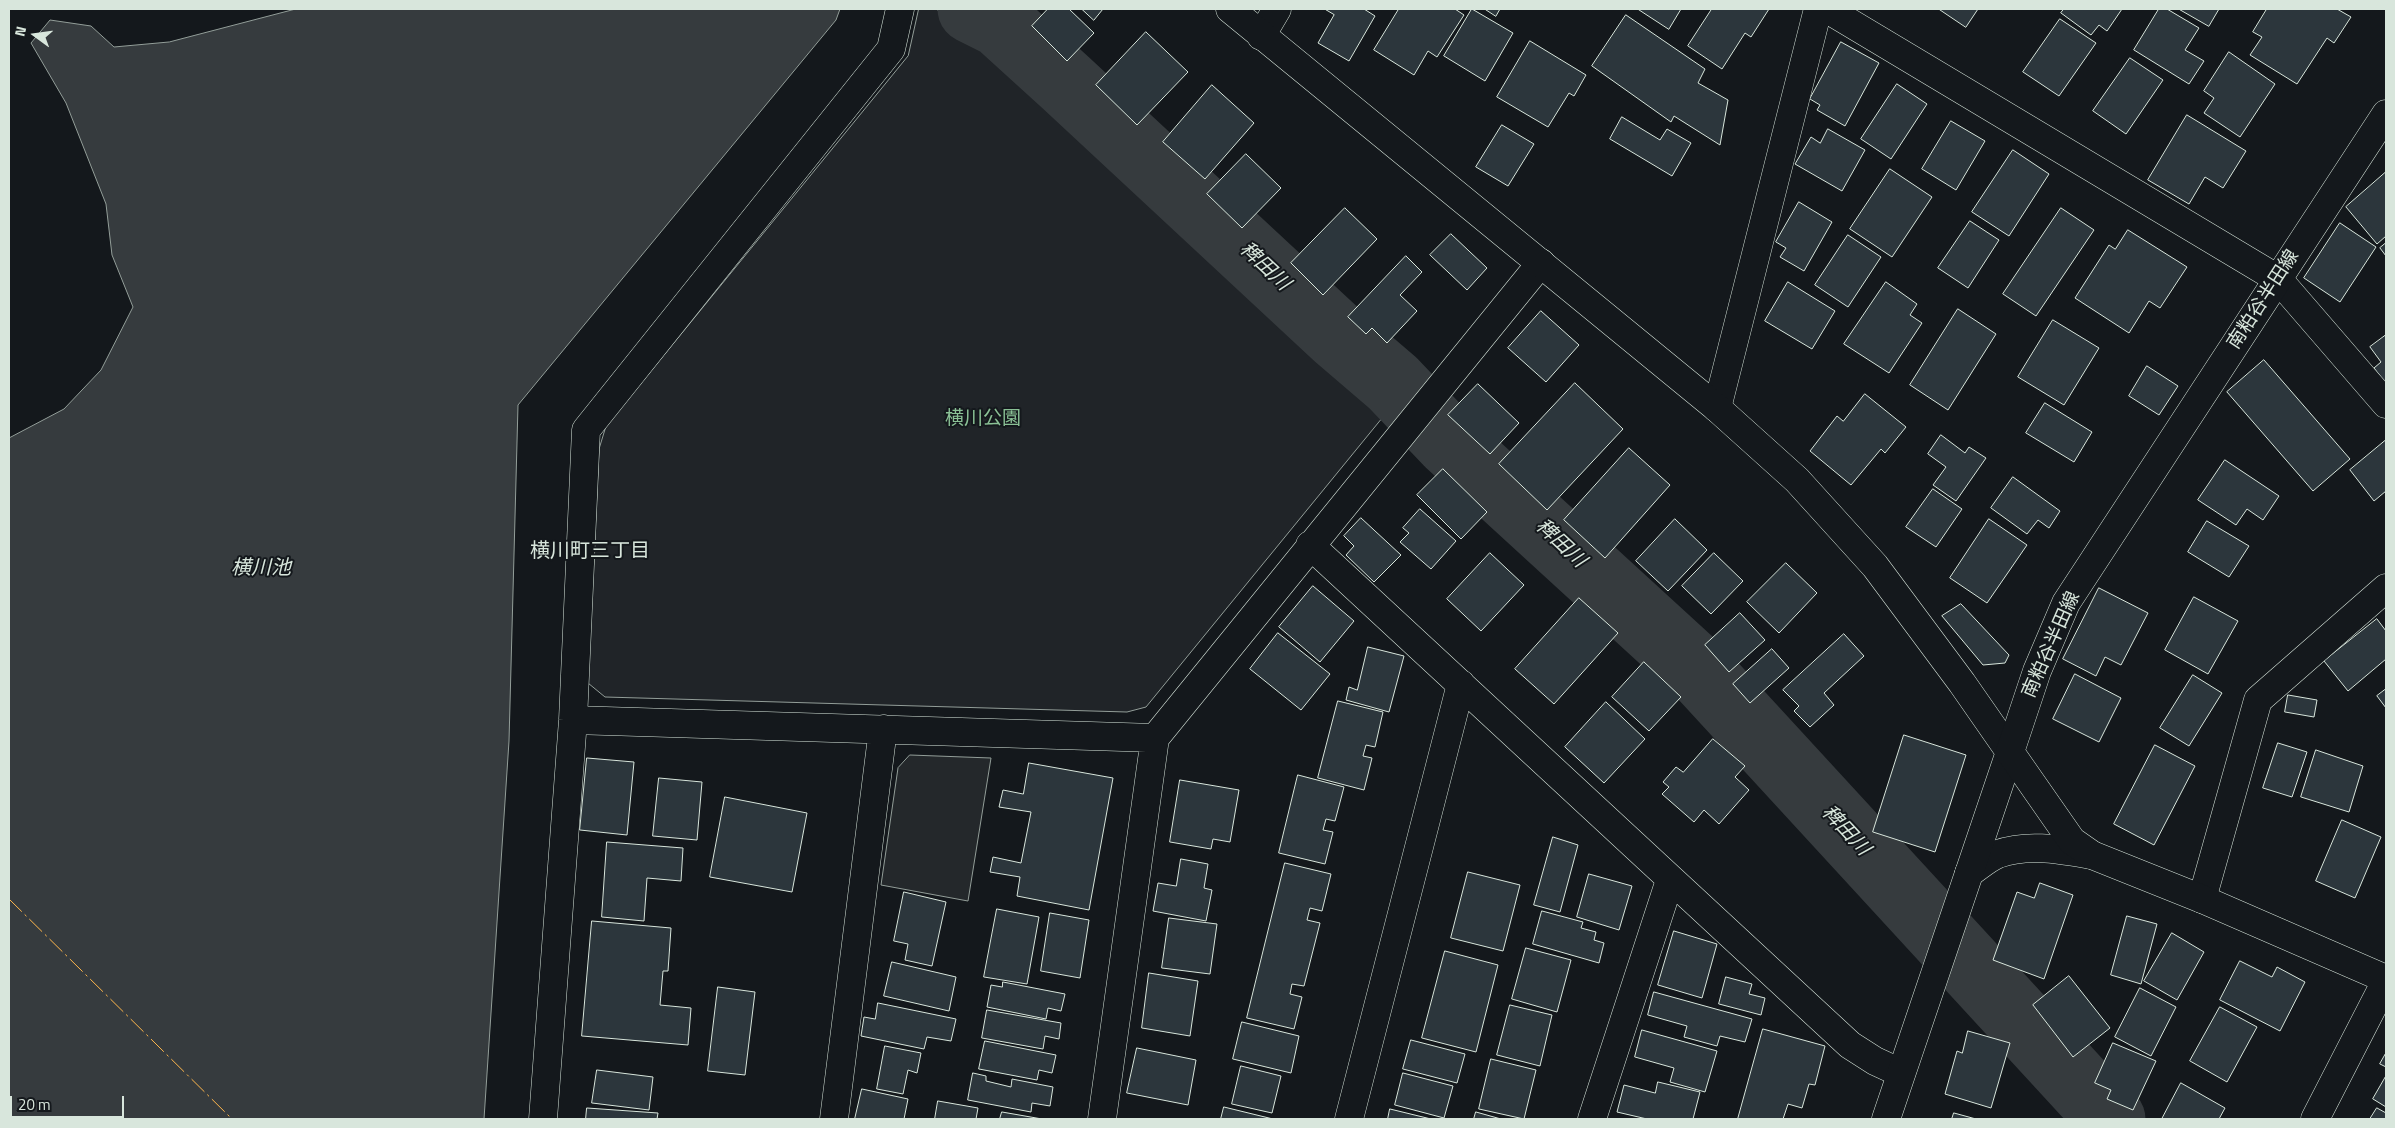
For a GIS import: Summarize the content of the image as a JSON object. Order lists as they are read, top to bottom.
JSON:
{
  "streets": {
    "street": ["南粕谷半田線"]
  },
  "districts": ["横川町三丁目"],
  "water": ["稗田川", "横川池"],
  "parks": ["横川公園"],
  "scale_bar": "20 m",
  "north": "left"
}
